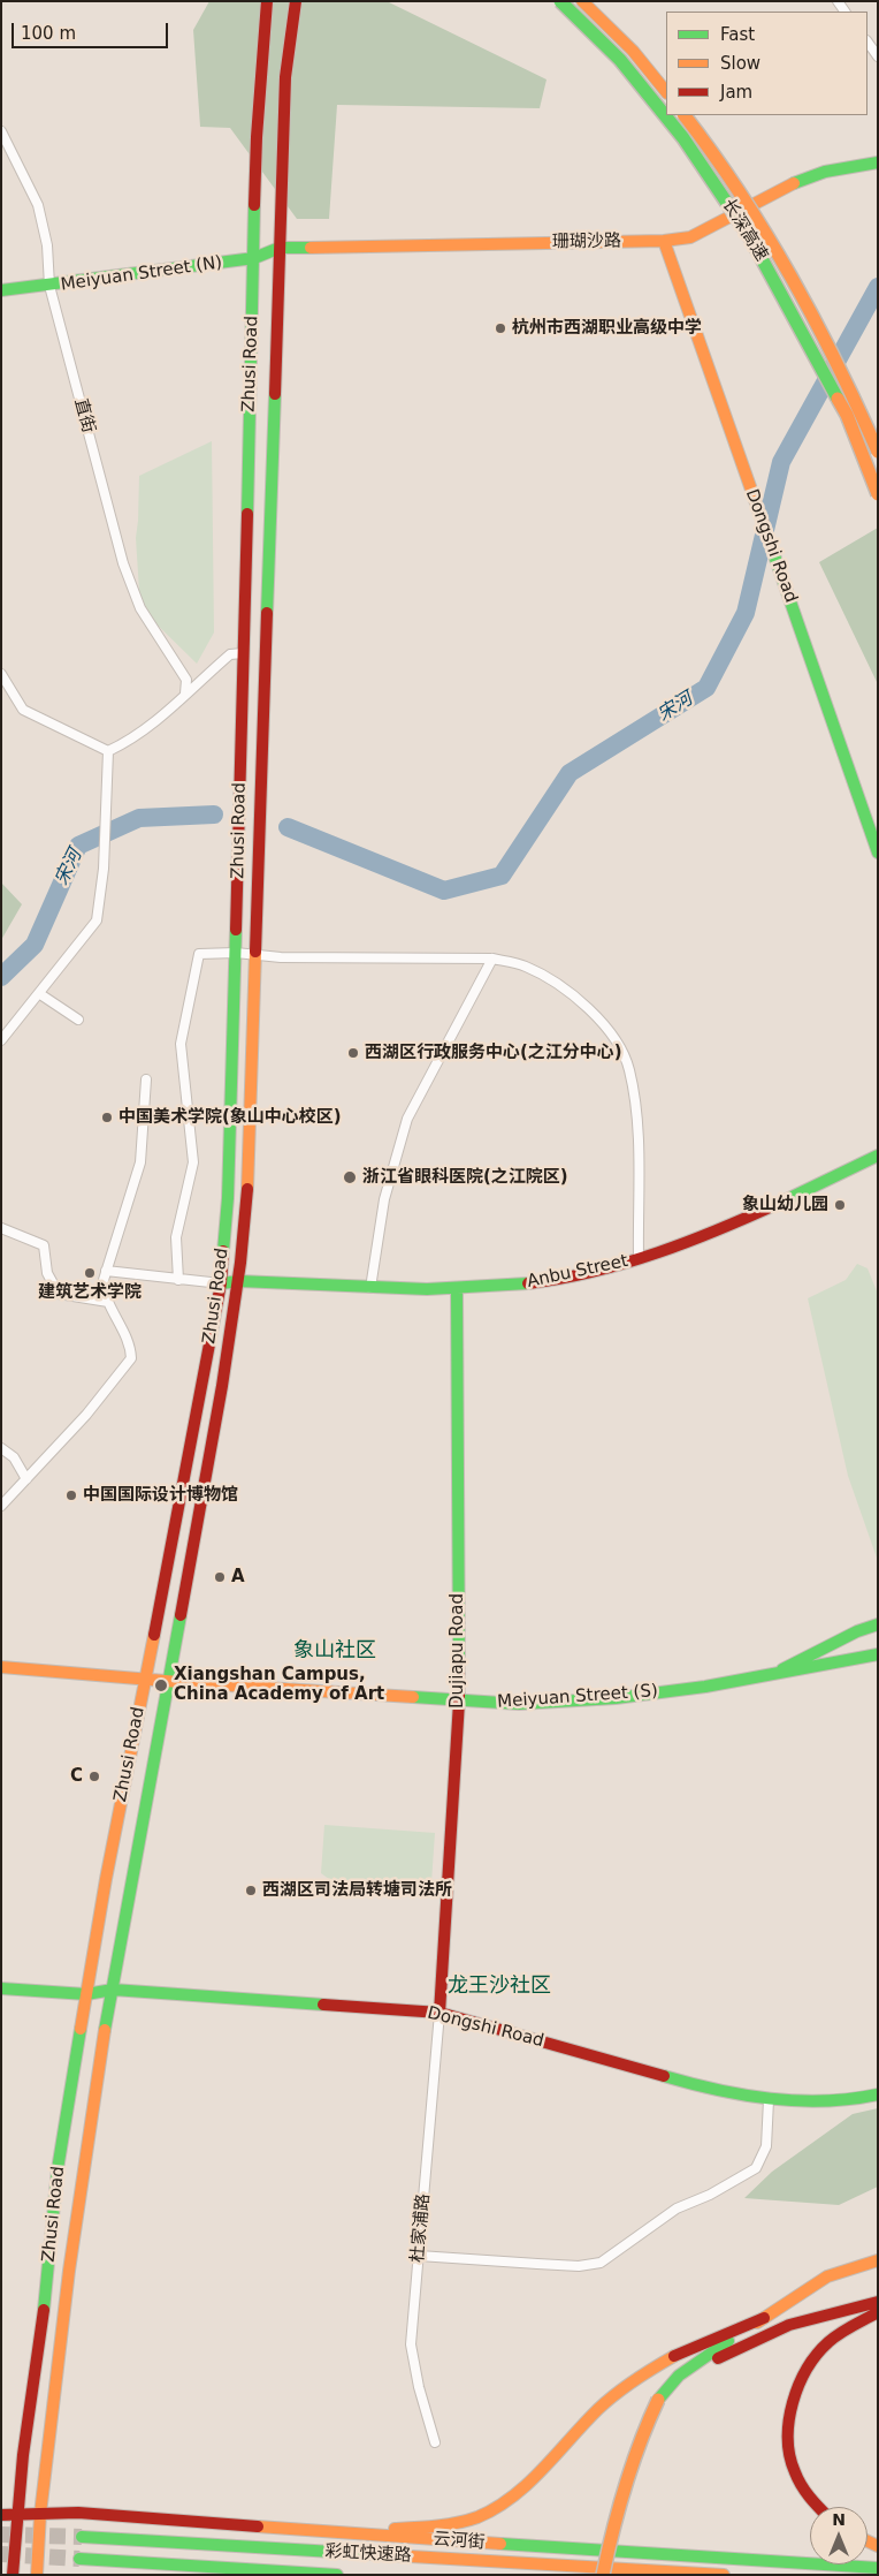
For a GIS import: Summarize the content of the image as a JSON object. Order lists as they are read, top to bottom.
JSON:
{
  "streets": {
    "main road": [
      "长深高速",
      "珊瑚沙路",
      "Meiyuan Street (N)",
      "Zhusi Road",
      "Dongshi Road",
      "Anbu Street",
      "Dujiapu Road",
      "Meiyuan Street (S)",
      "云河街",
      "彩虹快速路"
    ],
    "street": ["直街", "杜家浦路"]
  },
  "crossings": [
    ["珊瑚沙路", "Meiyuan Street (N)"],
    ["珊瑚沙路", "Zhusi Road"],
    ["珊瑚沙路", "Dongshi Road"],
    ["Meiyuan Street (N)", "Zhusi Road"],
    ["Meiyuan Street (N)", "直街"],
    ["Zhusi Road", "Dongshi Road"],
    ["Zhusi Road", "Anbu Street"],
    ["Zhusi Road", "Meiyuan Street (S)"],
    ["Zhusi Road", "云河街"],
    ["Dongshi Road", "Dujiapu Road"],
    ["Dongshi Road", "杜家浦路"],
    ["Anbu Street", "Dujiapu Road"],
    ["Dujiapu Road", "Meiyuan Street (S)"],
    ["Dujiapu Road", "杜家浦路"]
  ],
  "districts": ["象山社区", "龙王沙社区"],
  "water": ["宋河"],
  "places": [
    "杭州市西湖职业高级中学",
    "西湖区行政服务中心(之江分中心)",
    "中国美术学院(象山中心校区)",
    "浙江省眼科医院(之江院区)",
    "象山幼儿园",
    "建筑艺术学院",
    "中国国际设计博物馆",
    "A",
    "Xiangshan Campus, China Academy of Art",
    "C",
    "西湖区司法局转塘司法所"
  ],
  "legend": ["Fast", "Slow", "Jam"],
  "scale_bar": "100 m",
  "north": "top"
}
